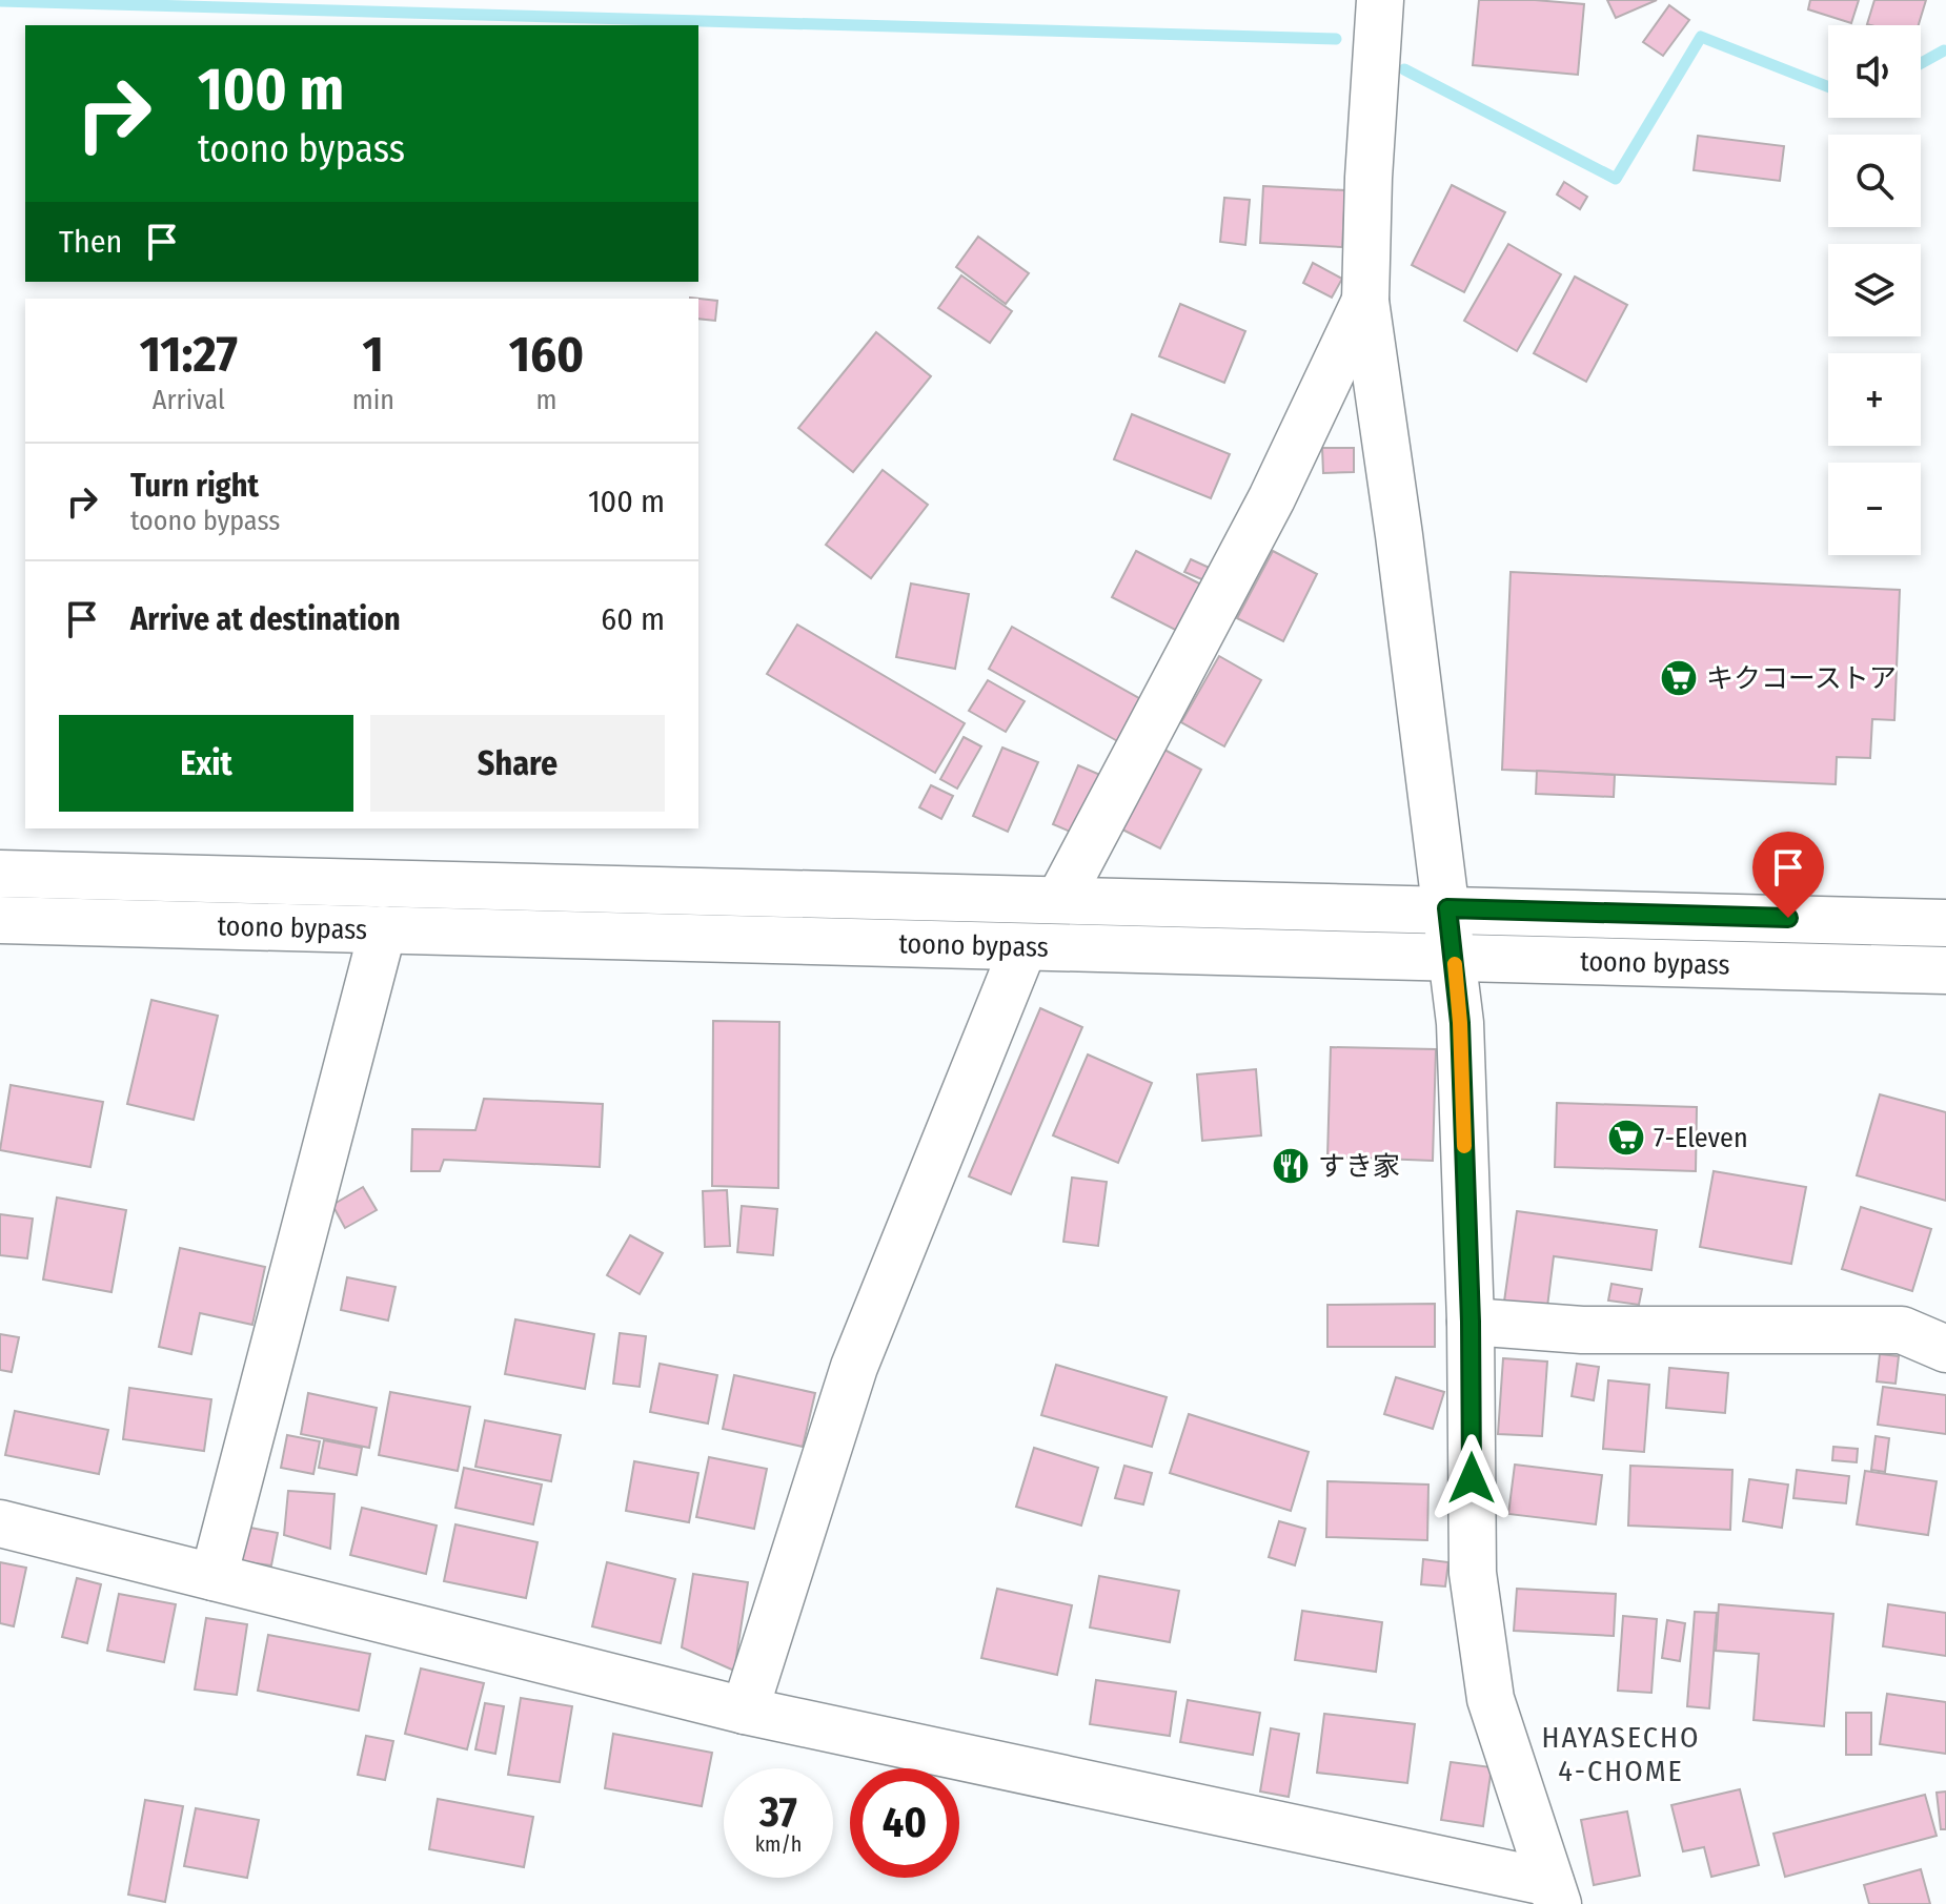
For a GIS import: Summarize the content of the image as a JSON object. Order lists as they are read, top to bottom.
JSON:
{
  "streets": {
    "main road": ["toono bypass"]
  },
  "districts": ["HAYASECHO 4-CHOME"],
  "places": {
    "supermarket": ["キクコーストア", "7-Eleven"],
    "restaurant": ["すき家"]
  },
  "page": {
    "map_buttons": ["+", "−"],
    "turn": ["100 m", "toono bypass"],
    "then": "Then",
    "eta": [
      "11:27",
      "Arrival",
      "1",
      "min",
      "160",
      "m"
    ],
    "list": [
      {
        "name": "Turn right",
        "note": "toono bypass",
        "value": "100 m"
      },
      {
        "name": "Arrive at destination",
        "value": "60 m"
      }
    ],
    "buttons": ["Exit", "Share"],
    "speed": "37 km/h",
    "limit": "40"
  }
}
